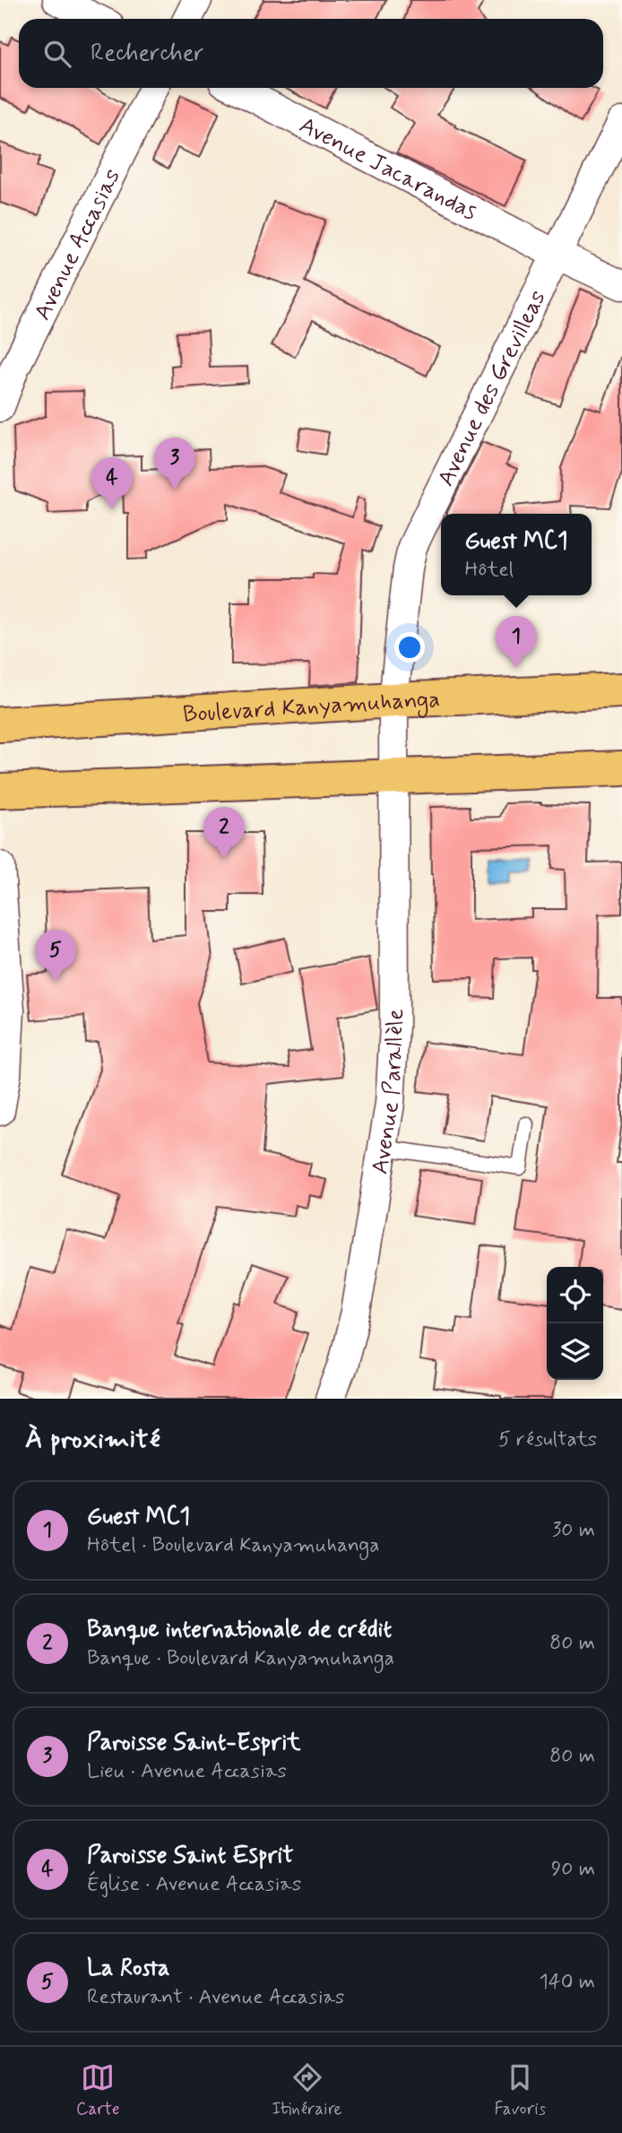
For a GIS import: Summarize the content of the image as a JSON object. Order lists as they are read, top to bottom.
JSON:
{
  "streets": {
    "main road": ["Boulevard Kanyamuhanga"],
    "street": [
      "Avenue Jacarandas",
      "Avenue Accasias",
      "Avenue des Grevilleas",
      "Avenue Parallèle"
    ]
  },
  "crossings": [
    ["Avenue Jacarandas", "Avenue des Grevilleas"],
    ["Avenue des Grevilleas", "Boulevard Kanyamuhanga"],
    ["Avenue des Grevilleas", "Avenue Parallèle"]
  ],
  "page": {
    "search": "Rechercher",
    "pins": [
      "3",
      "4",
      "1",
      "2",
      "5"
    ],
    "popup": ["Guest MC1", "Hôtel"],
    "heading": ["À proximité", "5 résultats"],
    "list": [
      {
        "mark": "1",
        "name": "Guest MC1",
        "note": "Hôtel · Boulevard Kanyamuhanga",
        "value": "30 m"
      },
      {
        "mark": "2",
        "name": "Banque internationale de crédit",
        "note": "Banque · Boulevard Kanyamuhanga",
        "value": "80 m"
      },
      {
        "mark": "3",
        "name": "Paroisse Saint-Esprit",
        "note": "Lieu · Avenue Accasias",
        "value": "80 m"
      },
      {
        "mark": "4",
        "name": "Paroisse Saint Esprit",
        "note": "Église · Avenue Accasias",
        "value": "90 m"
      },
      {
        "mark": "5",
        "name": "La Rosta",
        "note": "Restaurant · Avenue Accasias",
        "value": "140 m"
      }
    ],
    "nav": ["Carte", "Itinéraire", "Favoris"]
  }
}
